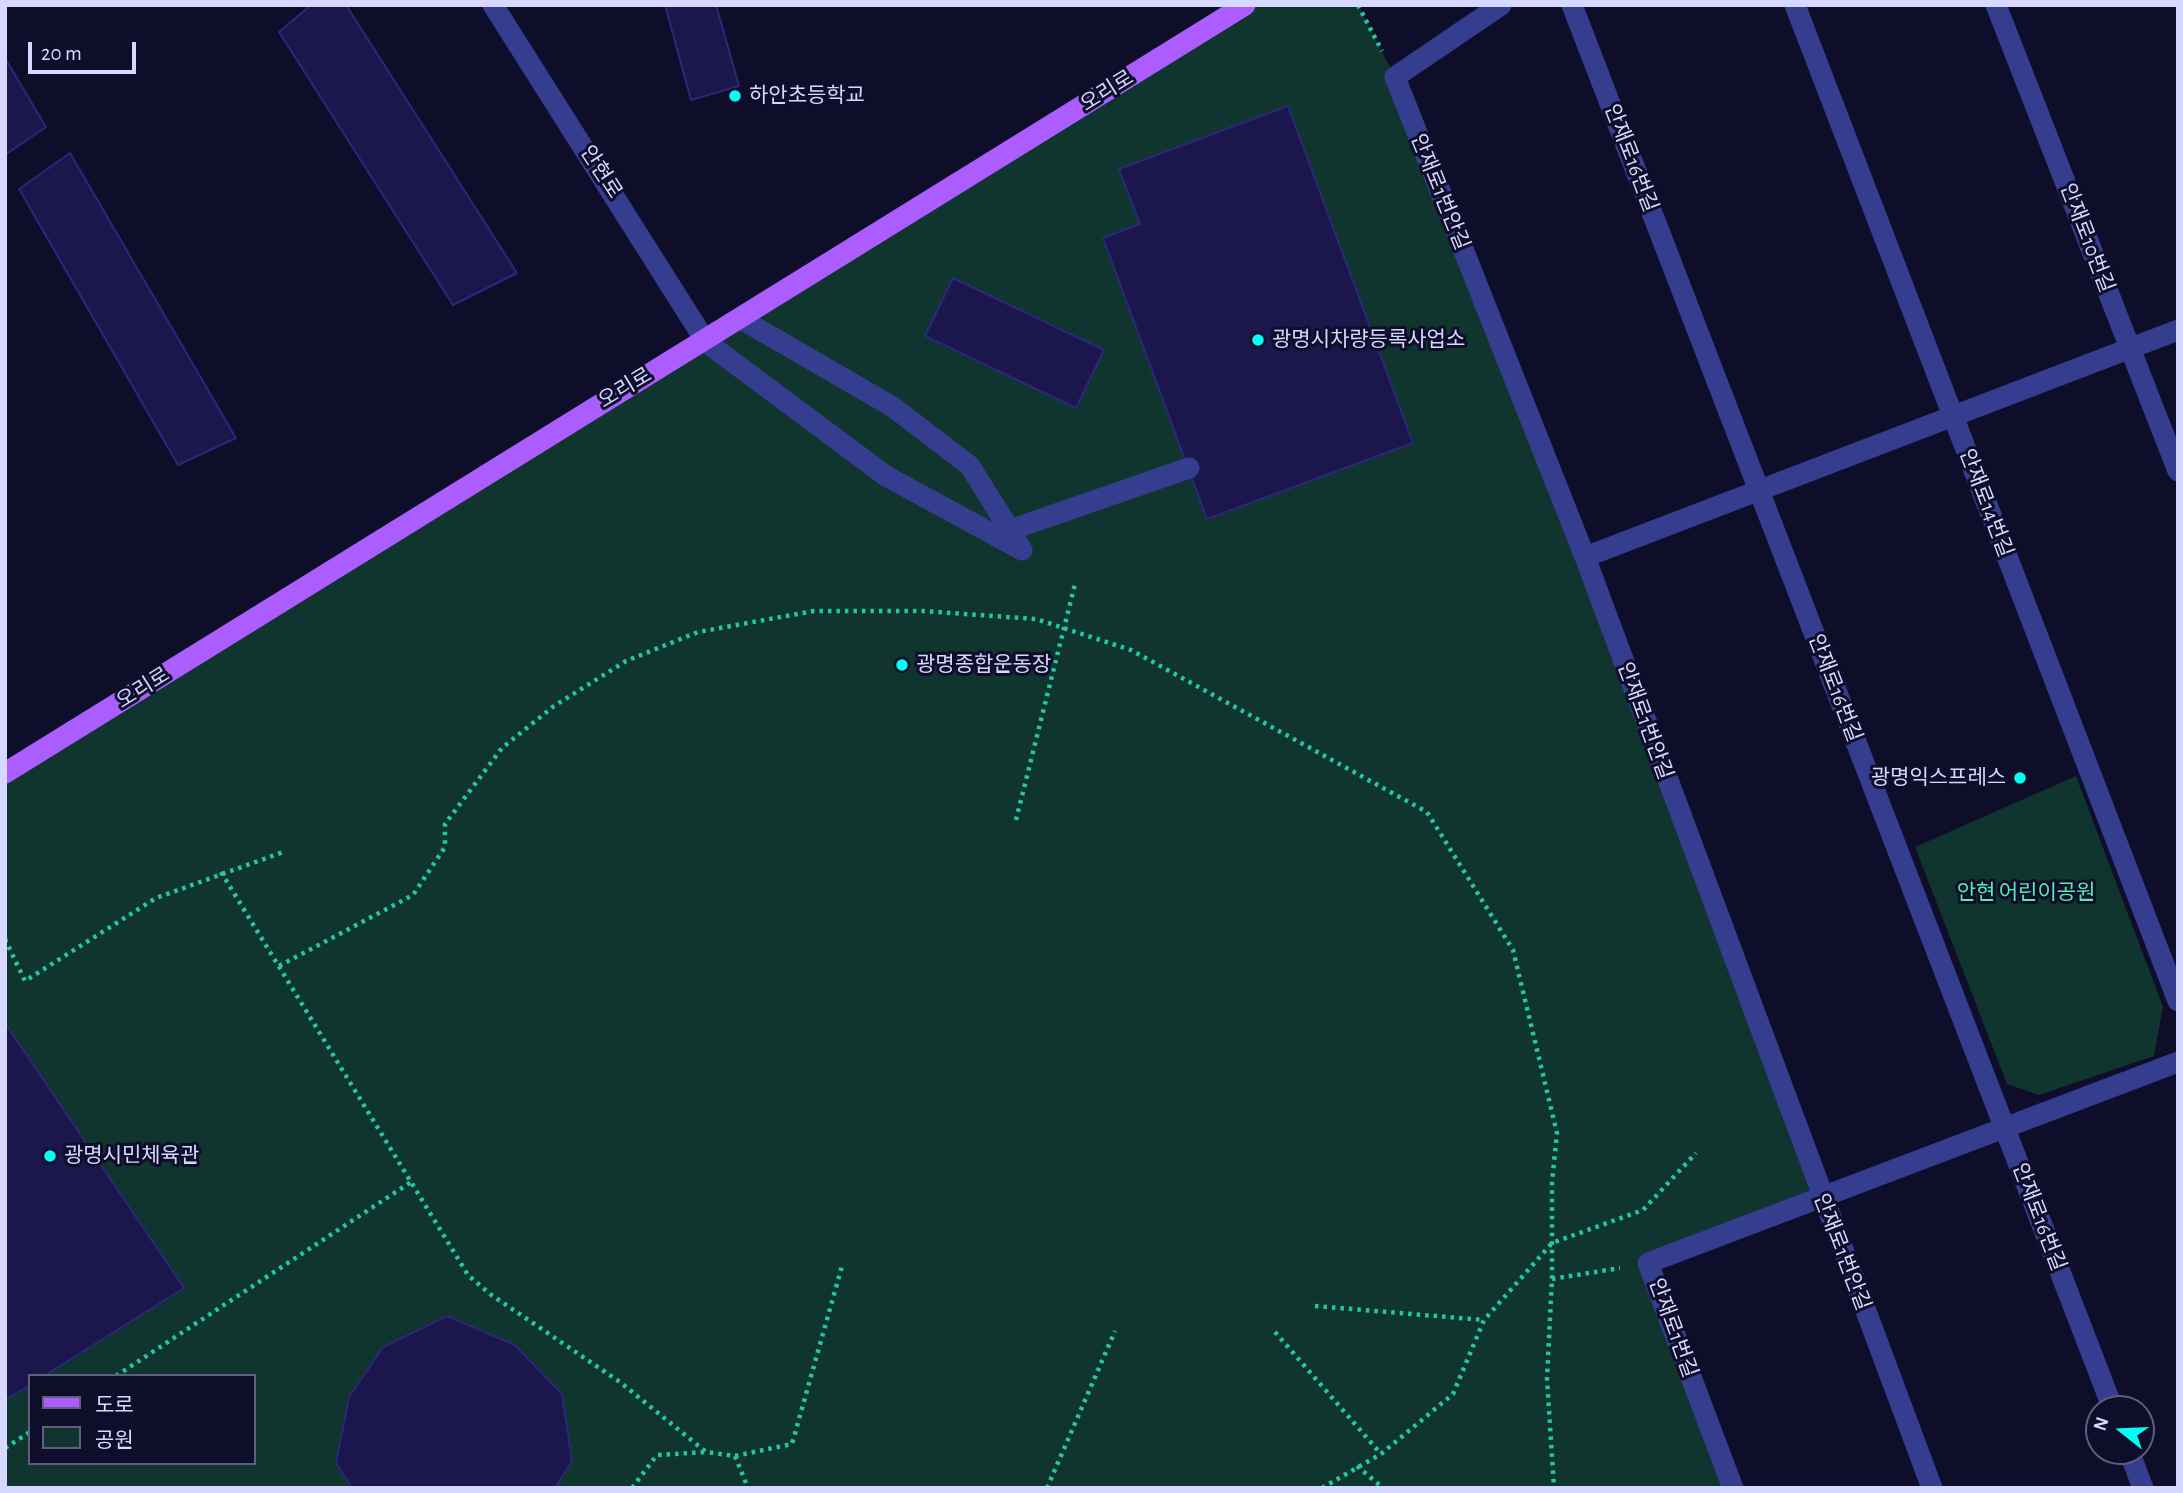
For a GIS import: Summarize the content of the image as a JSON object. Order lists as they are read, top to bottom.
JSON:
{
  "streets": {
    "main road": ["오리로"],
    "street": [
      "안재로16번길",
      "안현로",
      "안재로1번안길",
      "안재로10번길",
      "안재로14번길",
      "안재로1번길"
    ]
  },
  "crossings": [
    ["오리로", "안현로"],
    ["안재로16번길", "안재로1번길"],
    ["안재로1번안길", "안재로1번길"]
  ],
  "parks": ["안현 어린이공원"],
  "places": [
    "하안초등학교",
    "광명시차량등록사업소",
    "광명종합운동장",
    "광명익스프레스",
    "광명시민체육관"
  ],
  "legend": ["도로", "공원"],
  "scale_bar": "20 m",
  "north": "left"
}
